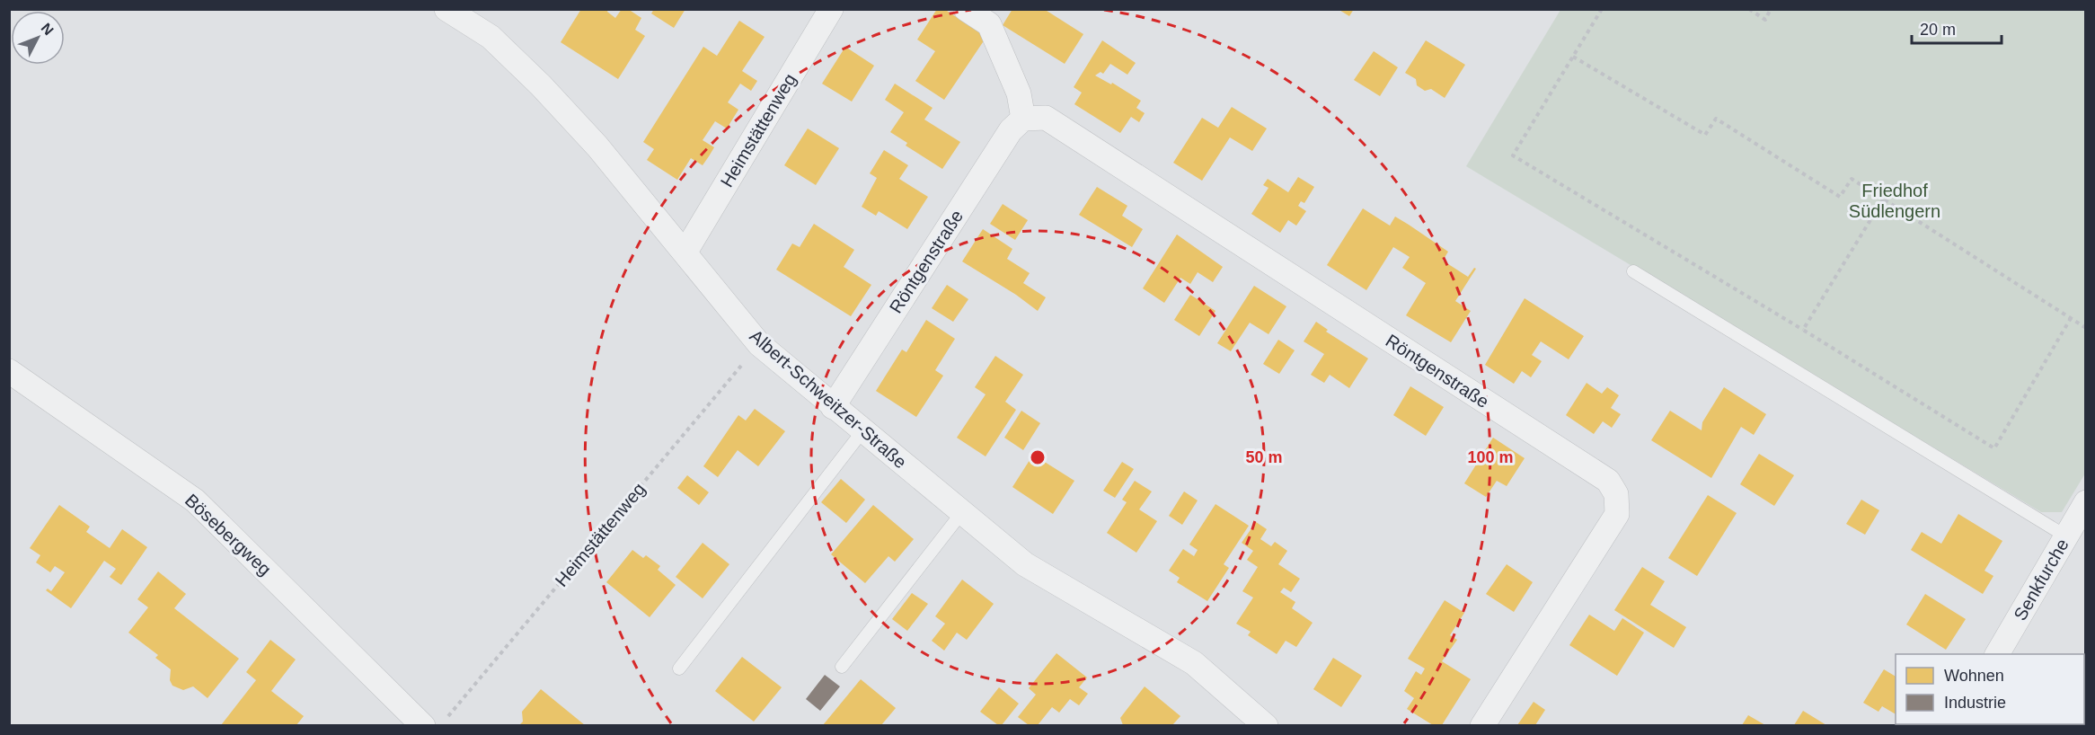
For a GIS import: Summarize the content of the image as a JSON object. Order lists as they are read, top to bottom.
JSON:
{
  "streets": {
    "street": [
      "Heimstättenweg",
      "Röntgenstraße",
      "Albert-Schweitzer-Straße",
      "Bösebergweg",
      "Senkfurche"
    ]
  },
  "crossings": [
    ["Heimstättenweg", "Albert-Schweitzer-Straße"],
    ["Röntgenstraße", "Albert-Schweitzer-Straße"]
  ],
  "parks": ["Friedhof Südlengern"],
  "legend": ["Wohnen", "Industrie"],
  "scale_bar": "20 m",
  "north": "top right",
  "rings": ["50 m", "100 m"]
}
